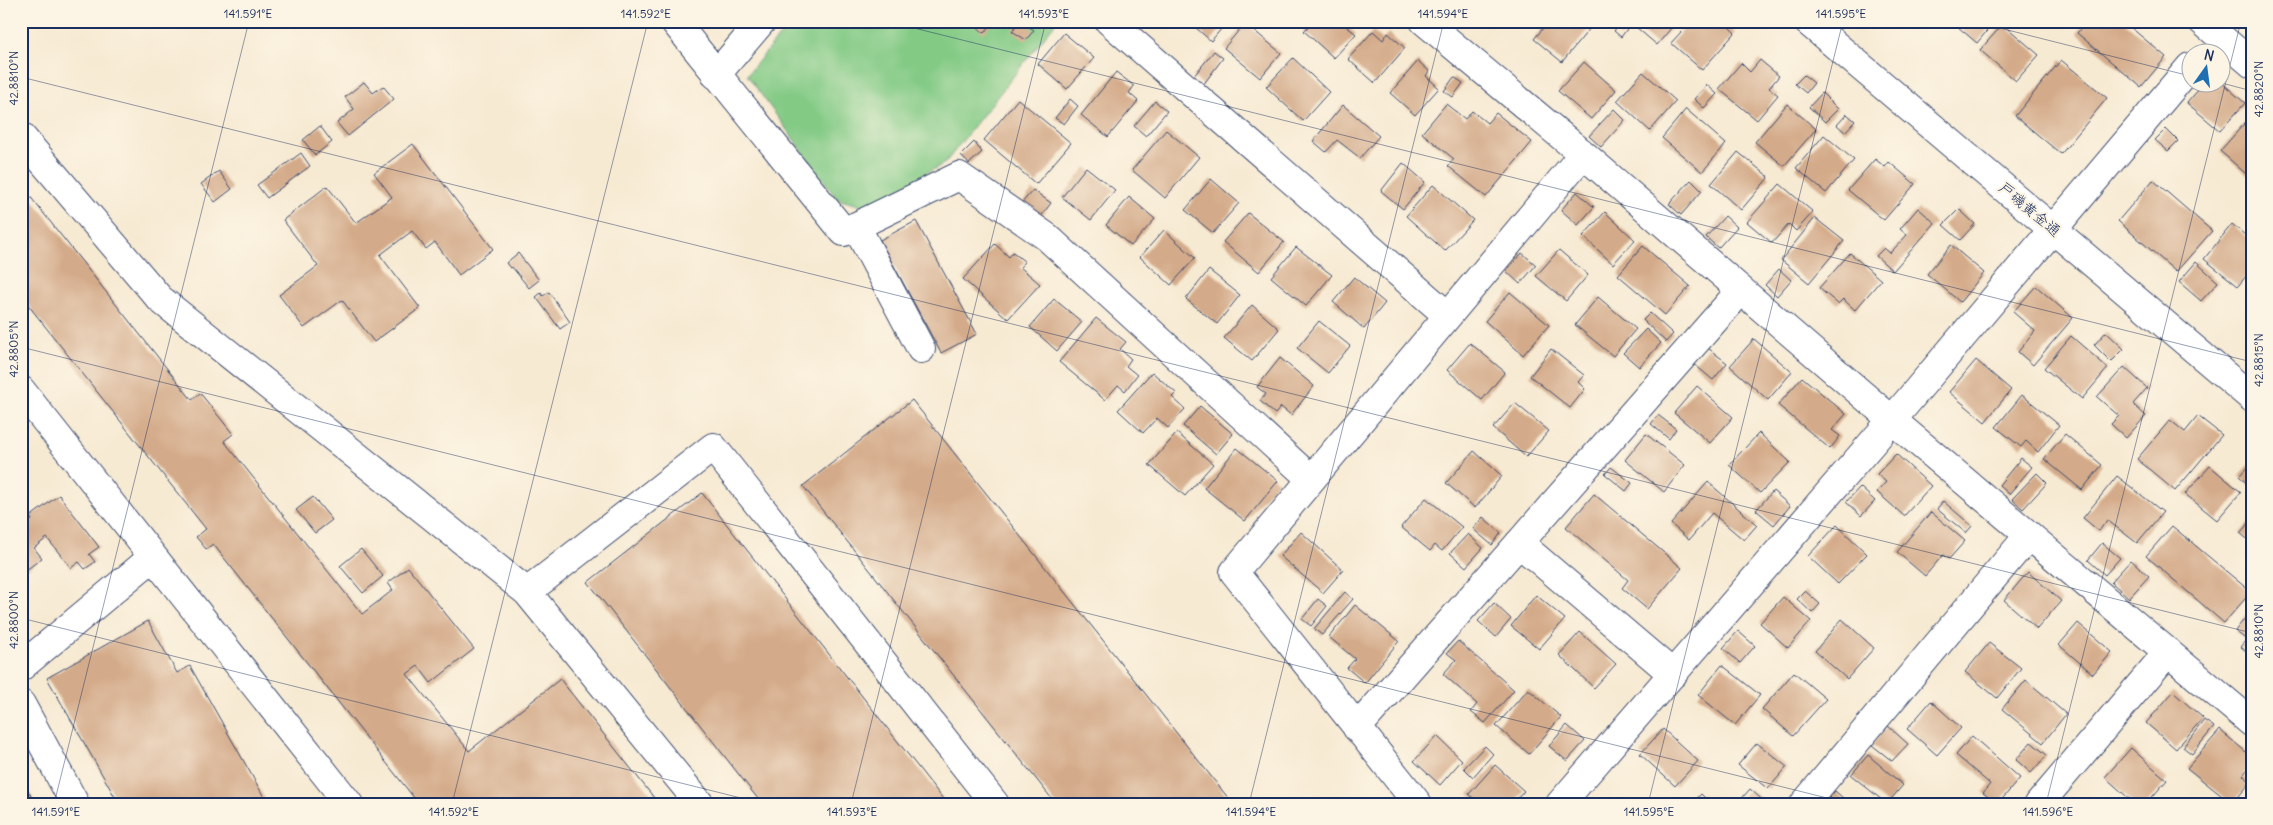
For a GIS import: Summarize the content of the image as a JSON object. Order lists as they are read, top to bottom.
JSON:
{
  "streets": {
    "street": ["戸磯黄金通"]
  },
  "north": "top",
  "coordinates": [
    "141.591°E",
    "141.592°E",
    "141.593°E",
    "141.594°E",
    "141.595°E",
    "42.8810°N",
    "42.8820°N",
    "42.8805°N",
    "42.8815°N",
    "42.8800°N",
    "141.596°E"
  ]
}
